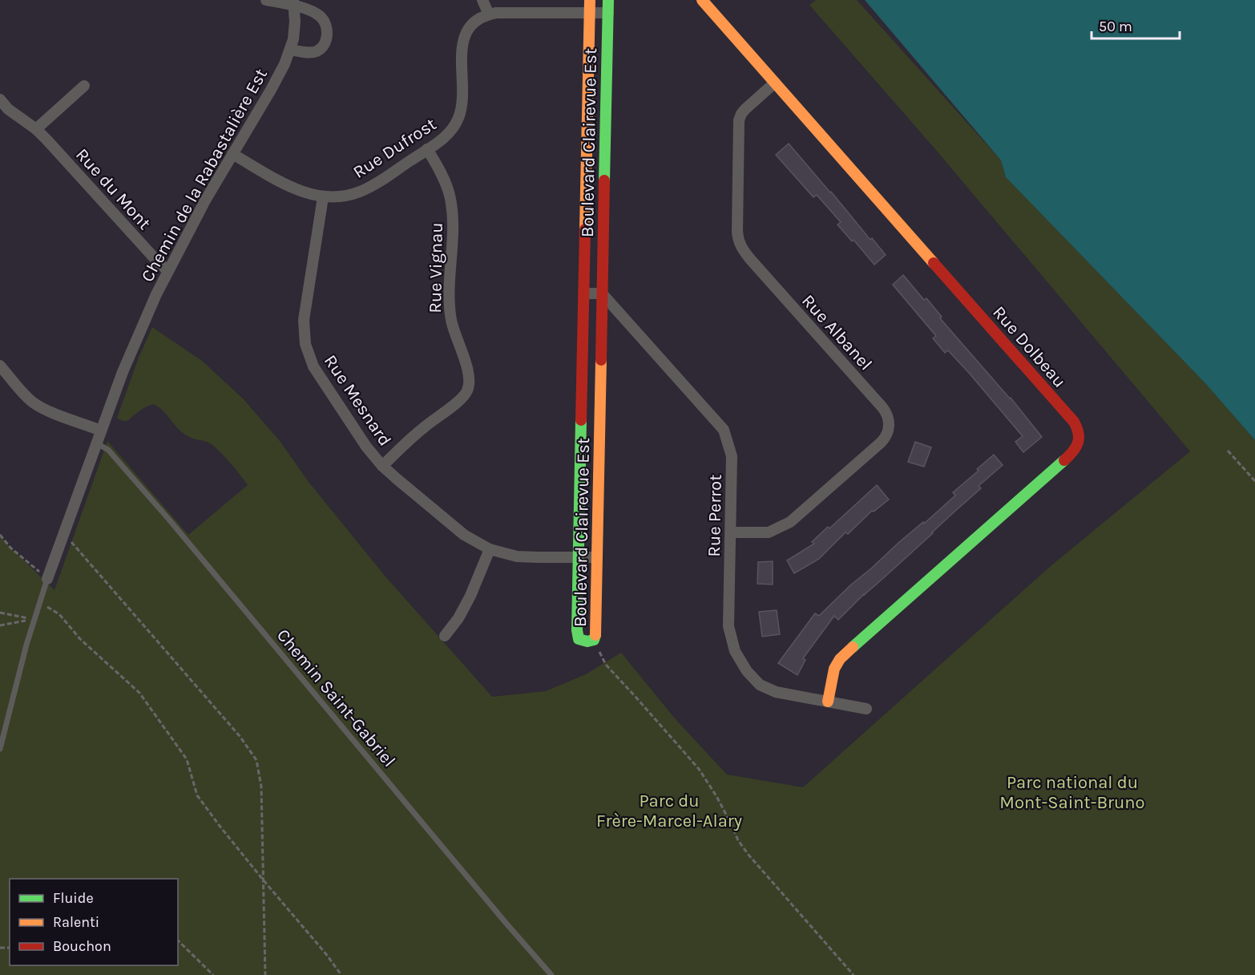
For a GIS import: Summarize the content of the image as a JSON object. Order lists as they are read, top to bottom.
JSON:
{
  "streets": {
    "street": [
      "Boulevard Clairevue Est",
      "Rue Dufrost",
      "Chemin de la Rabastalière Est",
      "Rue du Mont",
      "Rue Vignau",
      "Rue Albanel",
      "Rue Dolbeau",
      "Rue Mesnard",
      "Rue Perrot"
    ],
    "lane": ["Chemin Saint-Gabriel"]
  },
  "crossings": [
    ["Boulevard Clairevue Est", "Rue Mesnard"],
    ["Boulevard Clairevue Est", "Rue Perrot"],
    ["Rue Dufrost", "Chemin de la Rabastalière Est"],
    ["Rue Dufrost", "Rue Vignau"],
    ["Rue Dufrost", "Rue Mesnard"],
    ["Chemin de la Rabastalière Est", "Rue du Mont"],
    ["Chemin de la Rabastalière Est", "Chemin Saint-Gabriel"],
    ["Rue Vignau", "Rue Mesnard"],
    ["Rue Albanel", "Rue Dolbeau"],
    ["Rue Albanel", "Rue Perrot"],
    ["Rue Dolbeau", "Rue Perrot"]
  ],
  "parks": ["Parc national du Mont-Saint-Bruno", "Parc du Frère-Marcel-Alary"],
  "legend": ["Fluide", "Ralenti", "Bouchon"],
  "scale_bar": "50 m"
}
